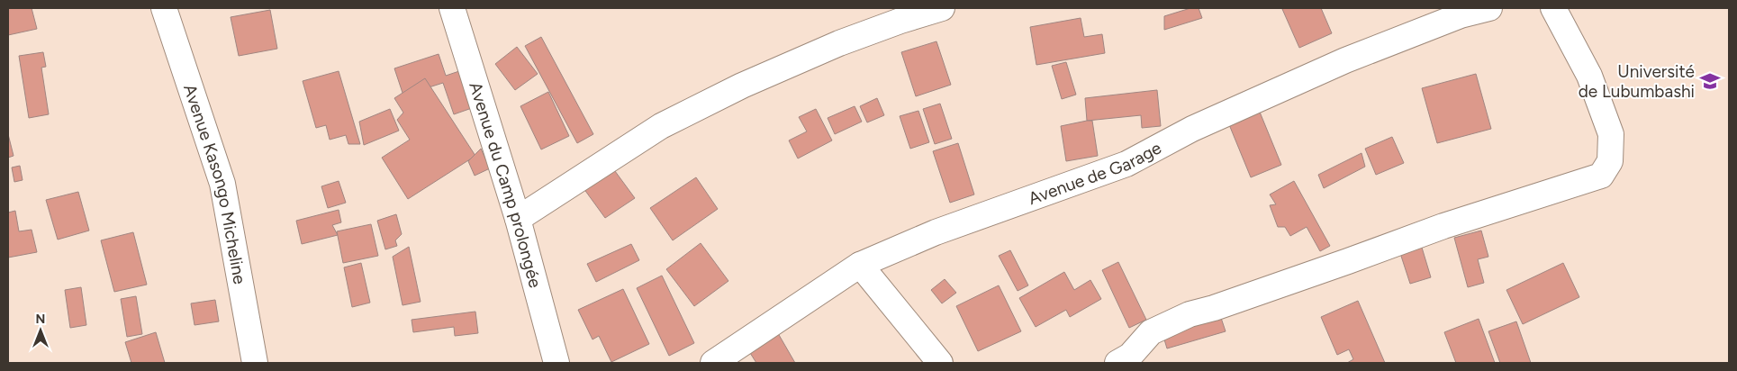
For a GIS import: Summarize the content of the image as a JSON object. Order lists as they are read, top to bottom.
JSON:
{
  "streets": {
    "street": ["Avenue de Garage", "Avenue Kasongo Micheline", "Avenue du Camp prolongée"]
  },
  "places": {
    "school or university": ["Université de Lubumbashi"]
  },
  "north": "top"
}
